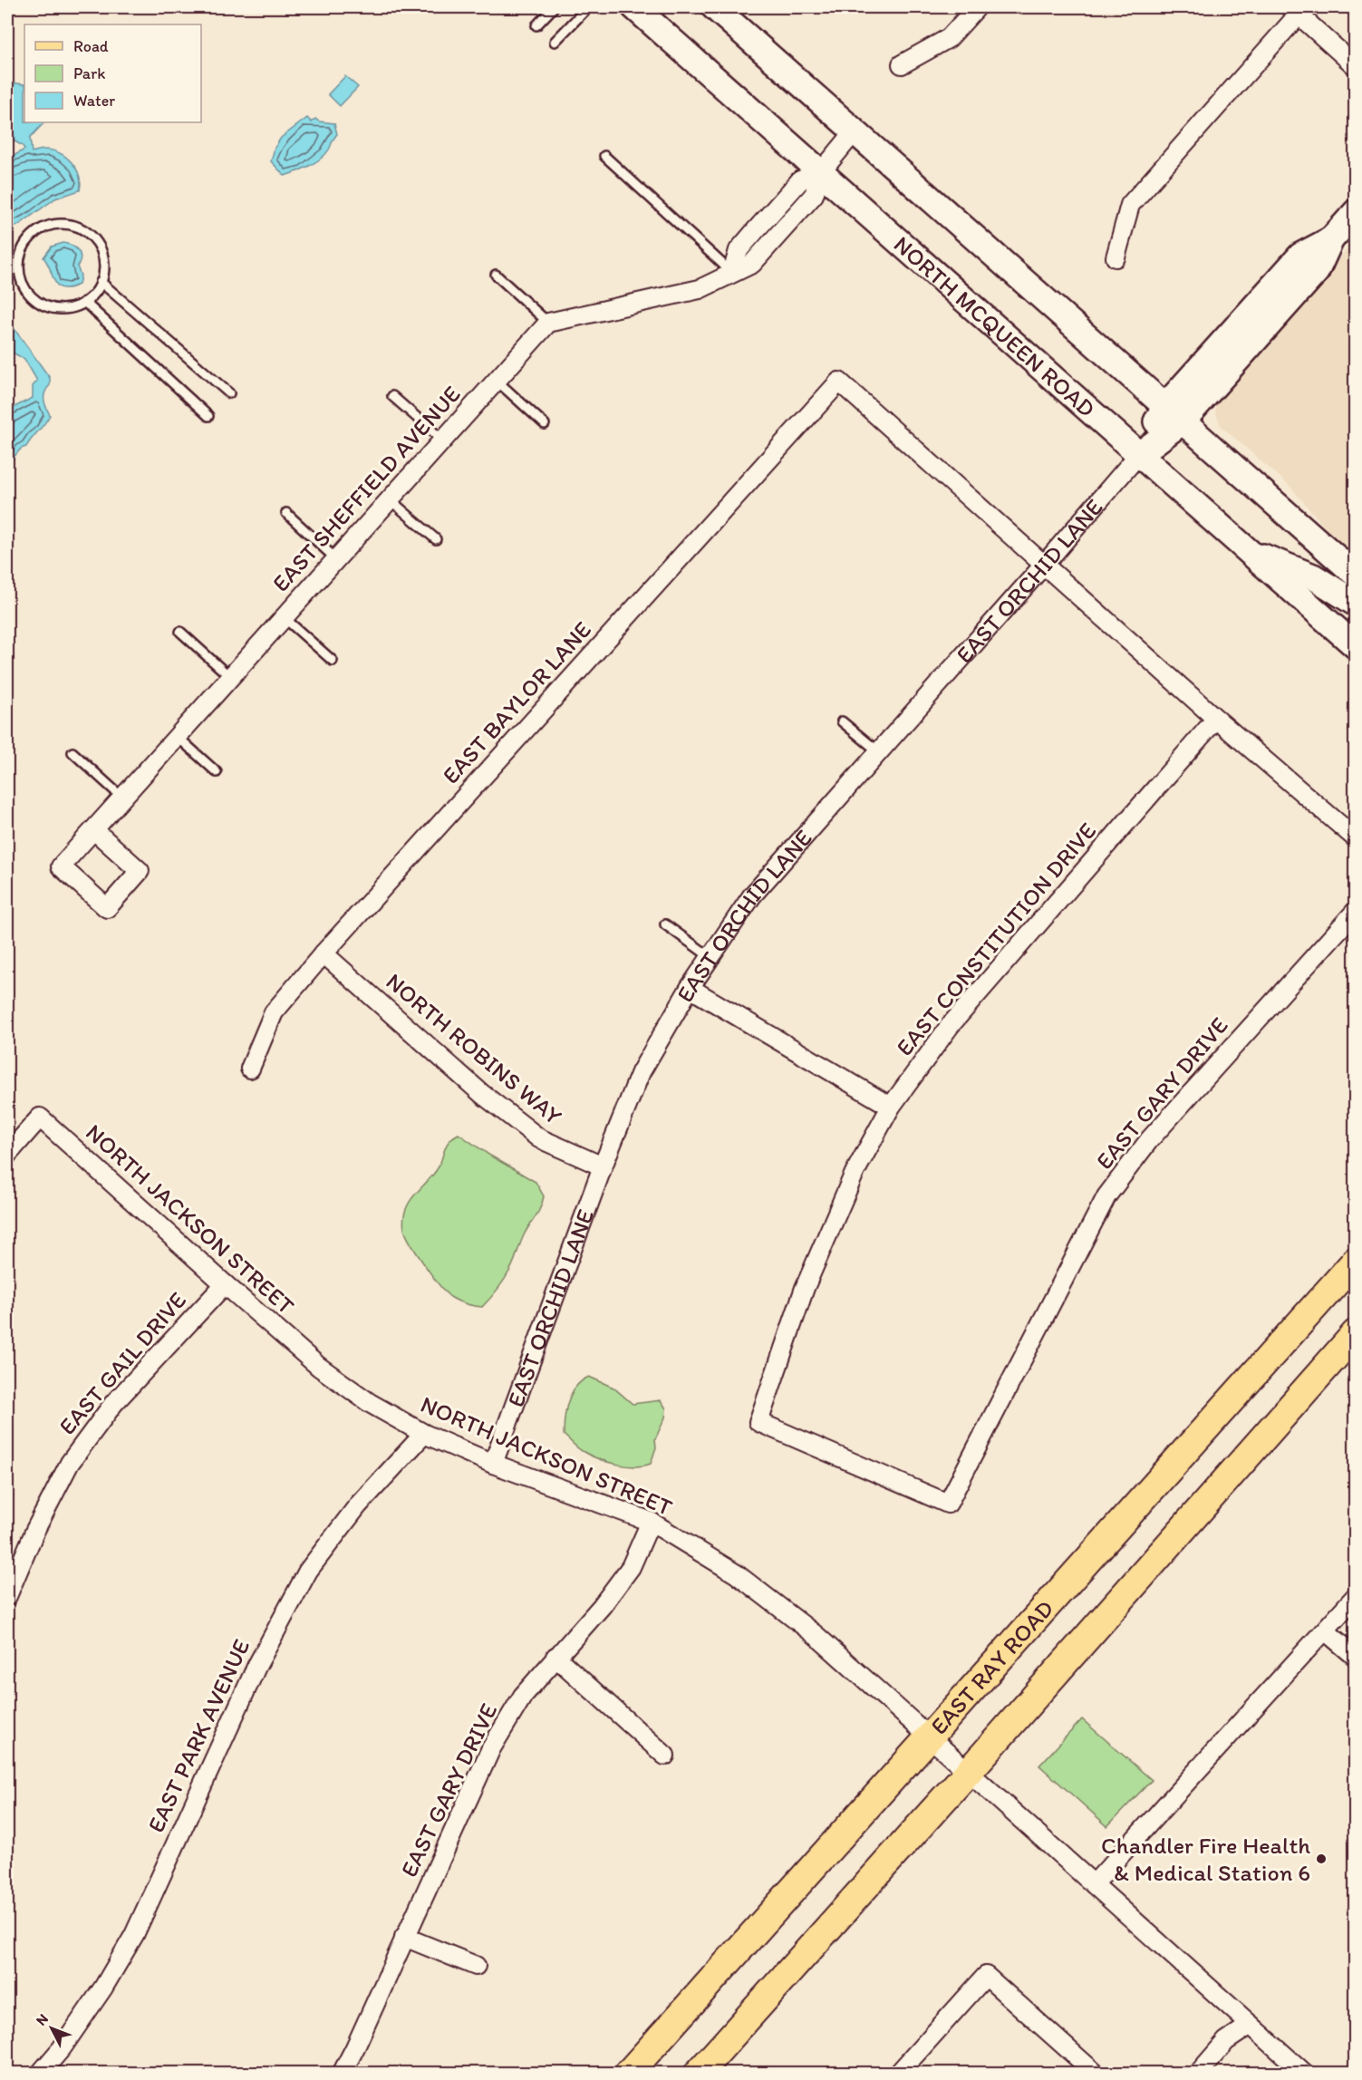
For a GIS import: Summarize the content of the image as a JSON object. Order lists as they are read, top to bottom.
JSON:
{
  "streets": {
    "main road": ["NORTH MCQUEEN ROAD", "EAST ORCHID LANE", "EAST RAY ROAD"],
    "street": [
      "EAST SHEFFIELD AVENUE",
      "EAST BAYLOR LANE",
      "EAST CONSTITUTION DRIVE",
      "NORTH ROBINS WAY",
      "EAST GARY DRIVE",
      "NORTH JACKSON STREET",
      "EAST GAIL DRIVE",
      "EAST PARK AVENUE"
    ]
  },
  "crossings": [
    ["NORTH MCQUEEN ROAD", "EAST ORCHID LANE"],
    ["EAST ORCHID LANE", "EAST BAYLOR LANE"],
    ["EAST ORCHID LANE", "NORTH ROBINS WAY"],
    ["EAST ORCHID LANE", "NORTH JACKSON STREET"],
    ["EAST BAYLOR LANE", "NORTH ROBINS WAY"],
    ["EAST CONSTITUTION DRIVE", "EAST GARY DRIVE"],
    ["EAST GARY DRIVE", "NORTH JACKSON STREET"],
    ["NORTH JACKSON STREET", "EAST GAIL DRIVE"],
    ["NORTH JACKSON STREET", "EAST RAY ROAD"],
    ["NORTH JACKSON STREET", "EAST PARK AVENUE"]
  ],
  "places": ["Chandler Fire Health & Medical Station 6"],
  "legend": ["Road", "Park", "Water"],
  "north": "top left"
}
